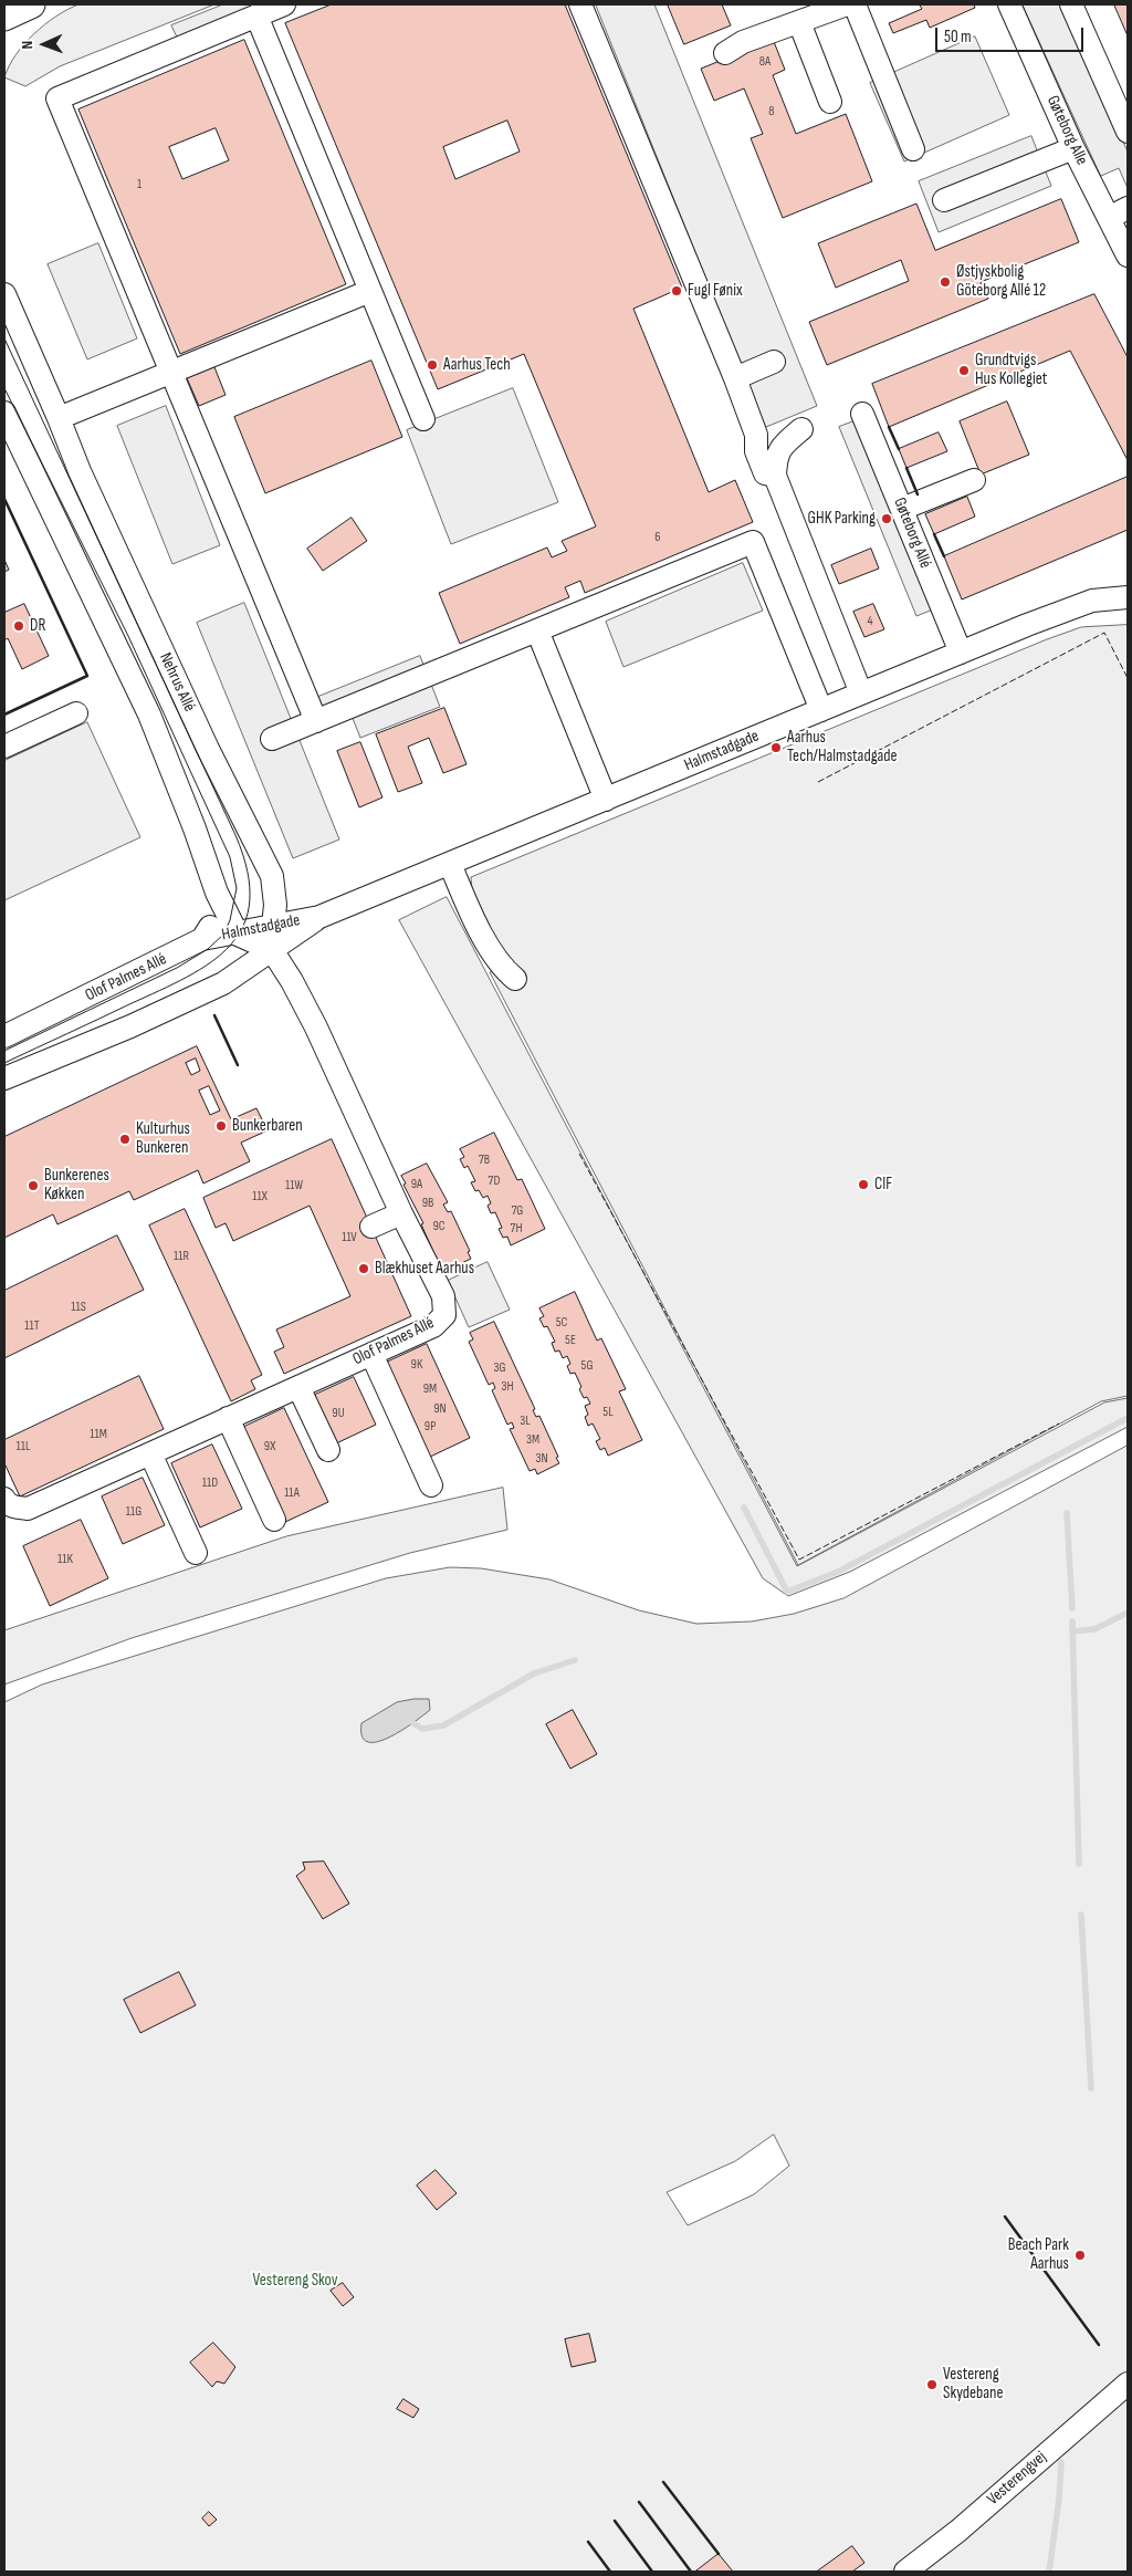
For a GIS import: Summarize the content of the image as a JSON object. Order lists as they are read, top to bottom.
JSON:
{
  "streets": {
    "street": [
      "Gøteborg Alle",
      "Gøteborg Allé",
      "Nehrus Allé",
      "Halmstadgade",
      "Olof Palmes Allé",
      "Vesterengvej"
    ]
  },
  "crossings": [
    ["Gøteborg Allé", "Halmstadgade"],
    ["Nehrus Allé", "Halmstadgade"],
    ["Nehrus Allé", "Olof Palmes Allé"],
    ["Halmstadgade", "Olof Palmes Allé"]
  ],
  "parks": ["Vestereng Skov"],
  "places": [
    "Østjyskbolig Göteborg Allé 12",
    "Fugl Fønix",
    "Aarhus Tech",
    "Grundtvigs Hus Kollegiet",
    "GHK Parking",
    "DR",
    "Aarhus Tech/Halmstadgade",
    "Bunkerbaren",
    "Kulturhus Bunkeren",
    "CIF",
    "Bunkerenes Køkken",
    "Blækhuset Aarhus",
    "Beach Park Aarhus",
    "Vestereng Skydebane"
  ],
  "house_numbers": [
    "8A",
    "8",
    "1",
    "6",
    "4",
    "7B",
    "7D",
    "9A",
    "11W",
    "11X",
    "9B",
    "7G",
    "9C",
    "7H",
    "11V",
    "11R",
    "11S",
    "5C",
    "11T",
    "5E",
    "9K",
    "5G",
    "3G",
    "3H",
    "9M",
    "9N",
    "5L",
    "9U",
    "3L",
    "9P",
    "11M",
    "3M",
    "11L",
    "9X",
    "3N",
    "11D",
    "11A",
    "11G",
    "11K"
  ],
  "scale_bar": "50 m",
  "north": "left"
}
